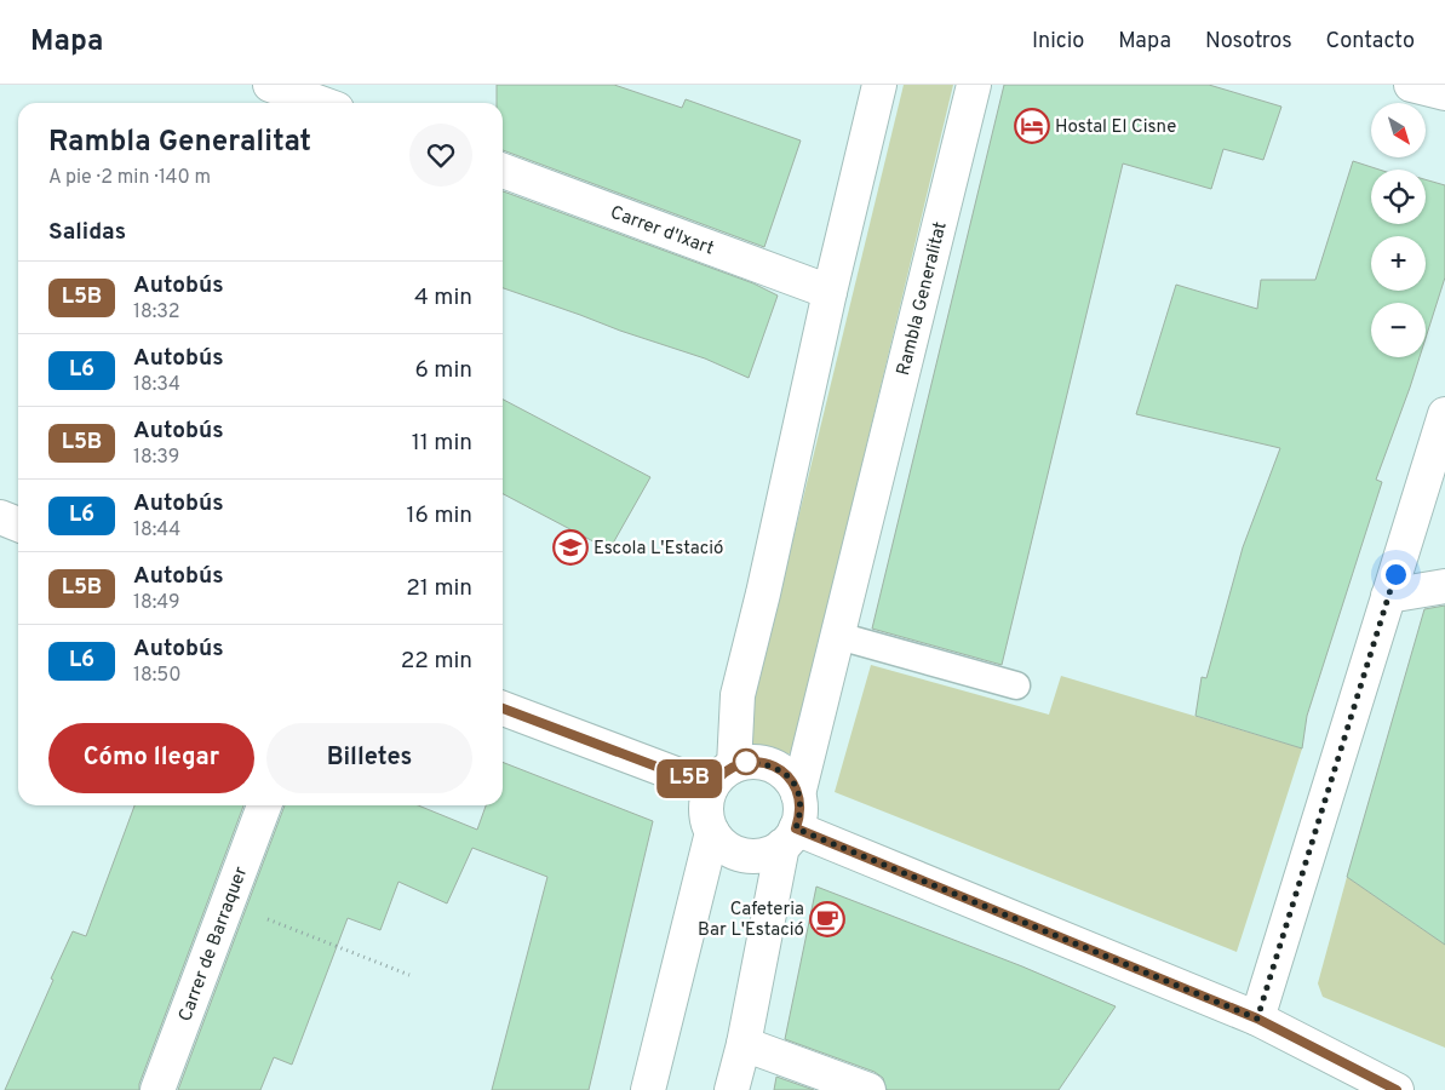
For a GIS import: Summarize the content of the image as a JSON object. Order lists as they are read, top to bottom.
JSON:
{
  "streets": {
    "street": ["Carrer d'Ixart", "Rambla Generalitat", "Carrer de Barraquer"]
  },
  "places": {
    "hotel": ["Hostal El Cisne"],
    "school or university": ["Escola L'Estació"],
    "cafe": ["Cafeteria Bar L'Estació"]
  },
  "lines": ["bus line L5B"],
  "north": "bottom right",
  "page": {
    "header": "Mapa",
    "nav": [
      "Inicio",
      "Mapa",
      "Nosotros",
      "Contacto"
    ],
    "on_map": "L5B",
    "map_buttons": ["+", "−"],
    "heading": [
      ["Rambla Generalitat", "A pie · 2 min · 140 m"],
      "Salidas"
    ],
    "list": [
      {
        "mark": "L5B",
        "name": "Autobús",
        "note": "18:32",
        "value": "4 min"
      },
      {
        "mark": "L6",
        "name": "Autobús",
        "note": "18:34",
        "value": "6 min"
      },
      {
        "mark": "L5B",
        "name": "Autobús",
        "note": "18:39",
        "value": "11 min"
      },
      {
        "mark": "L6",
        "name": "Autobús",
        "note": "18:44",
        "value": "16 min"
      },
      {
        "mark": "L5B",
        "name": "Autobús",
        "note": "18:49",
        "value": "21 min"
      },
      {
        "mark": "L6",
        "name": "Autobús",
        "note": "18:50",
        "value": "22 min"
      }
    ],
    "buttons": ["Cómo llegar", "Billetes"]
  }
}
